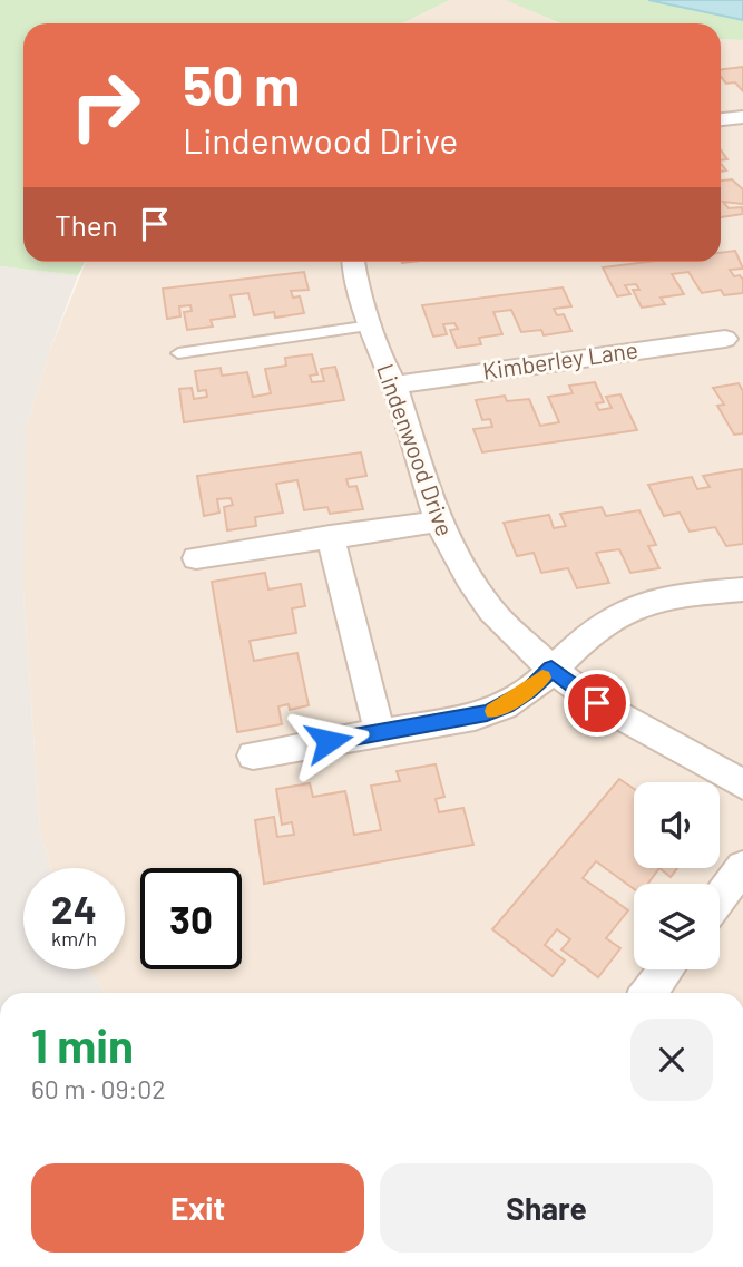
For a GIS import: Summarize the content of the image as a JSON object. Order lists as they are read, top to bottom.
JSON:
{
  "streets": {
    "street": ["Kimberley Lane", "Lindenwood Drive"]
  },
  "crossings": [
    ["Kimberley Lane", "Lindenwood Drive"]
  ],
  "page": {
    "turn": ["50 m", "Lindenwood Drive"],
    "then": "Then",
    "speed": "24 km/h",
    "limit": "30",
    "heading": ["1 min", "60 m · 09:02"],
    "buttons": ["Exit", "Share"]
  }
}
